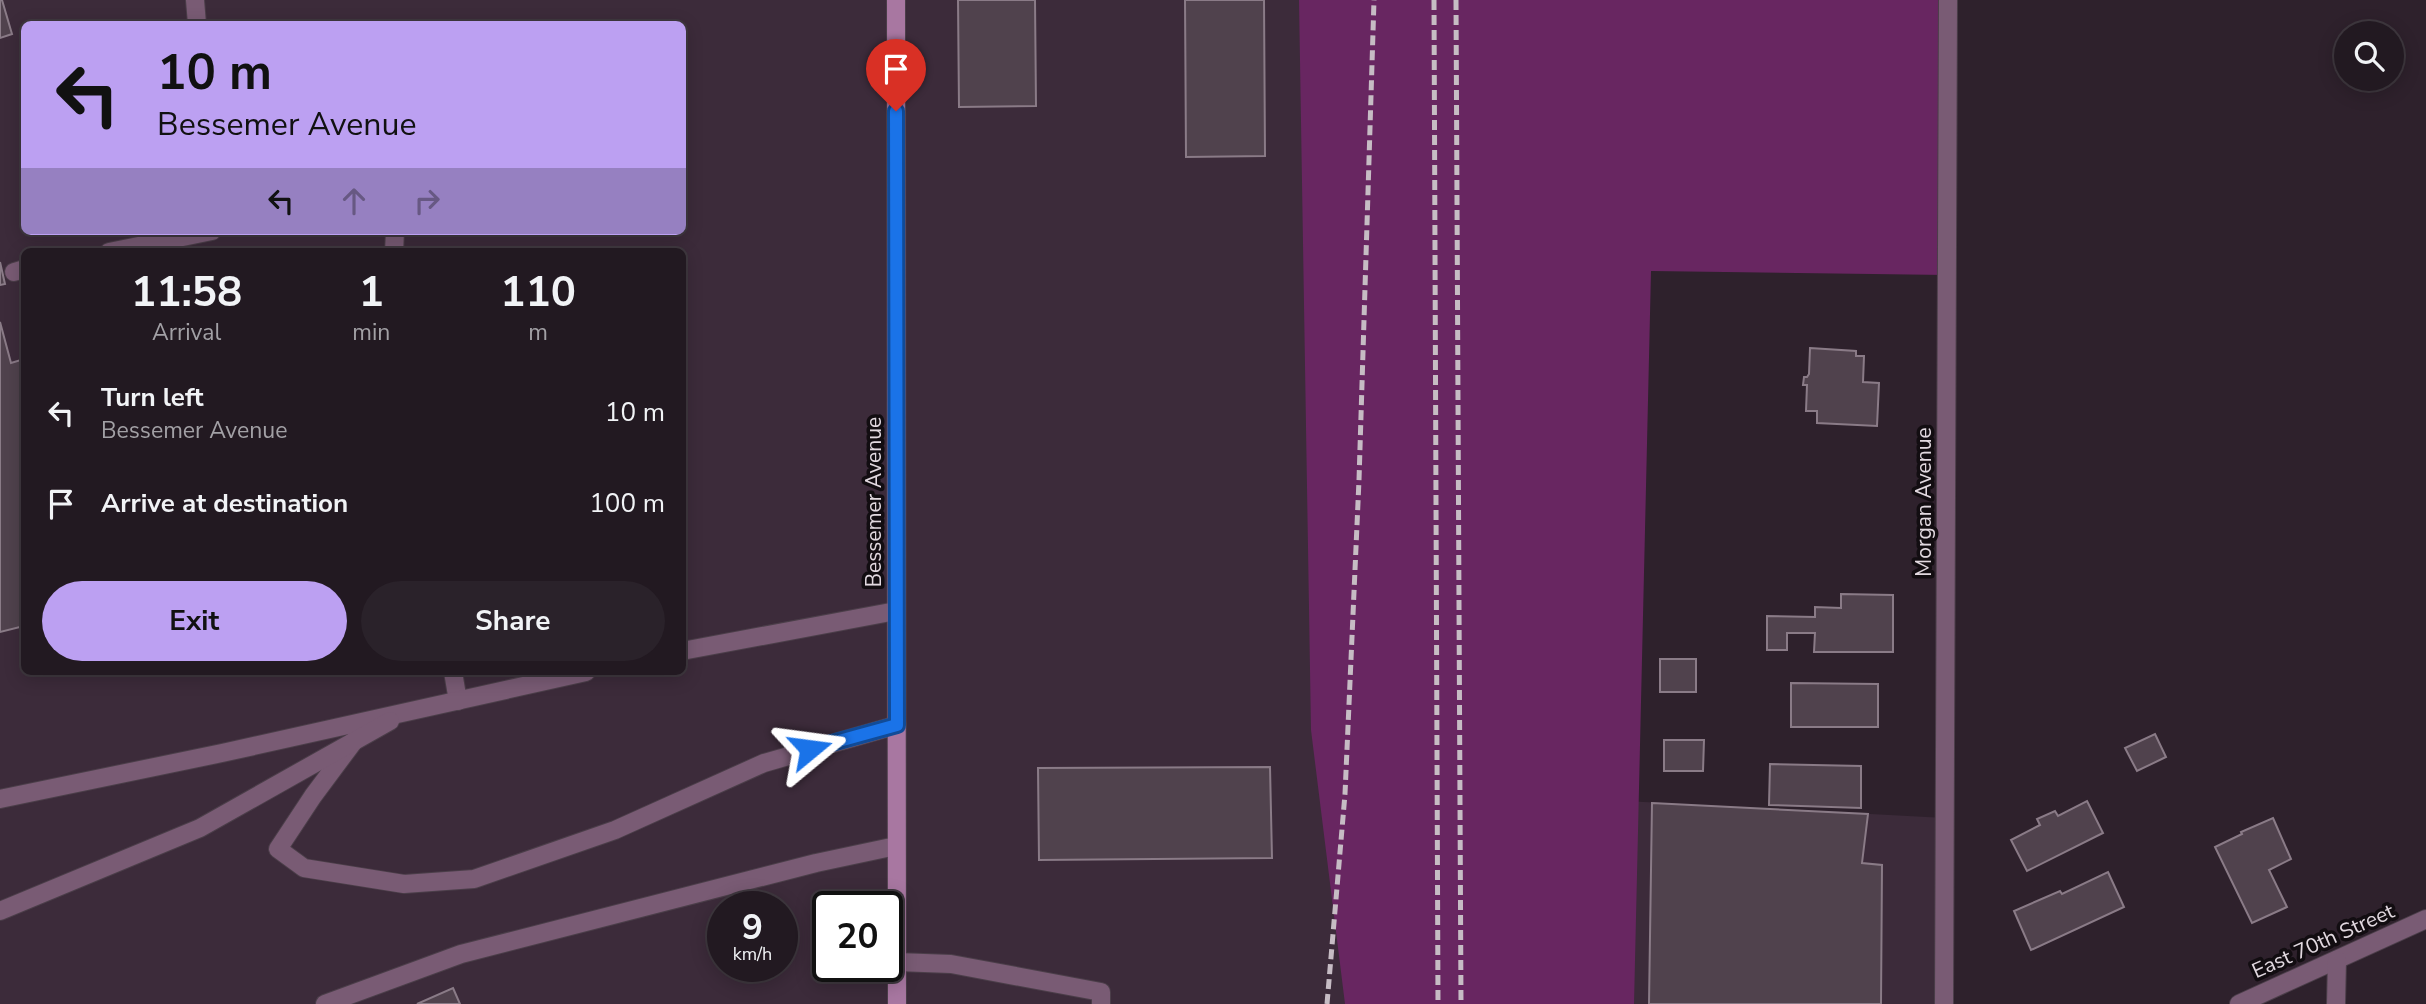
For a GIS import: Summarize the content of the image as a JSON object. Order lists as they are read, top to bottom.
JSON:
{
  "streets": {
    "street": ["Bessemer Avenue", "Morgan Avenue", "East 70th Street"]
  },
  "page": {
    "turn": ["10 m", "Bessemer Avenue"],
    "eta": [
      "11:58",
      "Arrival",
      "1",
      "min",
      "110",
      "m"
    ],
    "list": [
      {
        "name": "Turn left",
        "note": "Bessemer Avenue",
        "value": "10 m"
      },
      {
        "name": "Arrive at destination",
        "value": "100 m"
      }
    ],
    "buttons": ["Exit", "Share"],
    "speed": "9 km/h",
    "limit": "20"
  }
}
